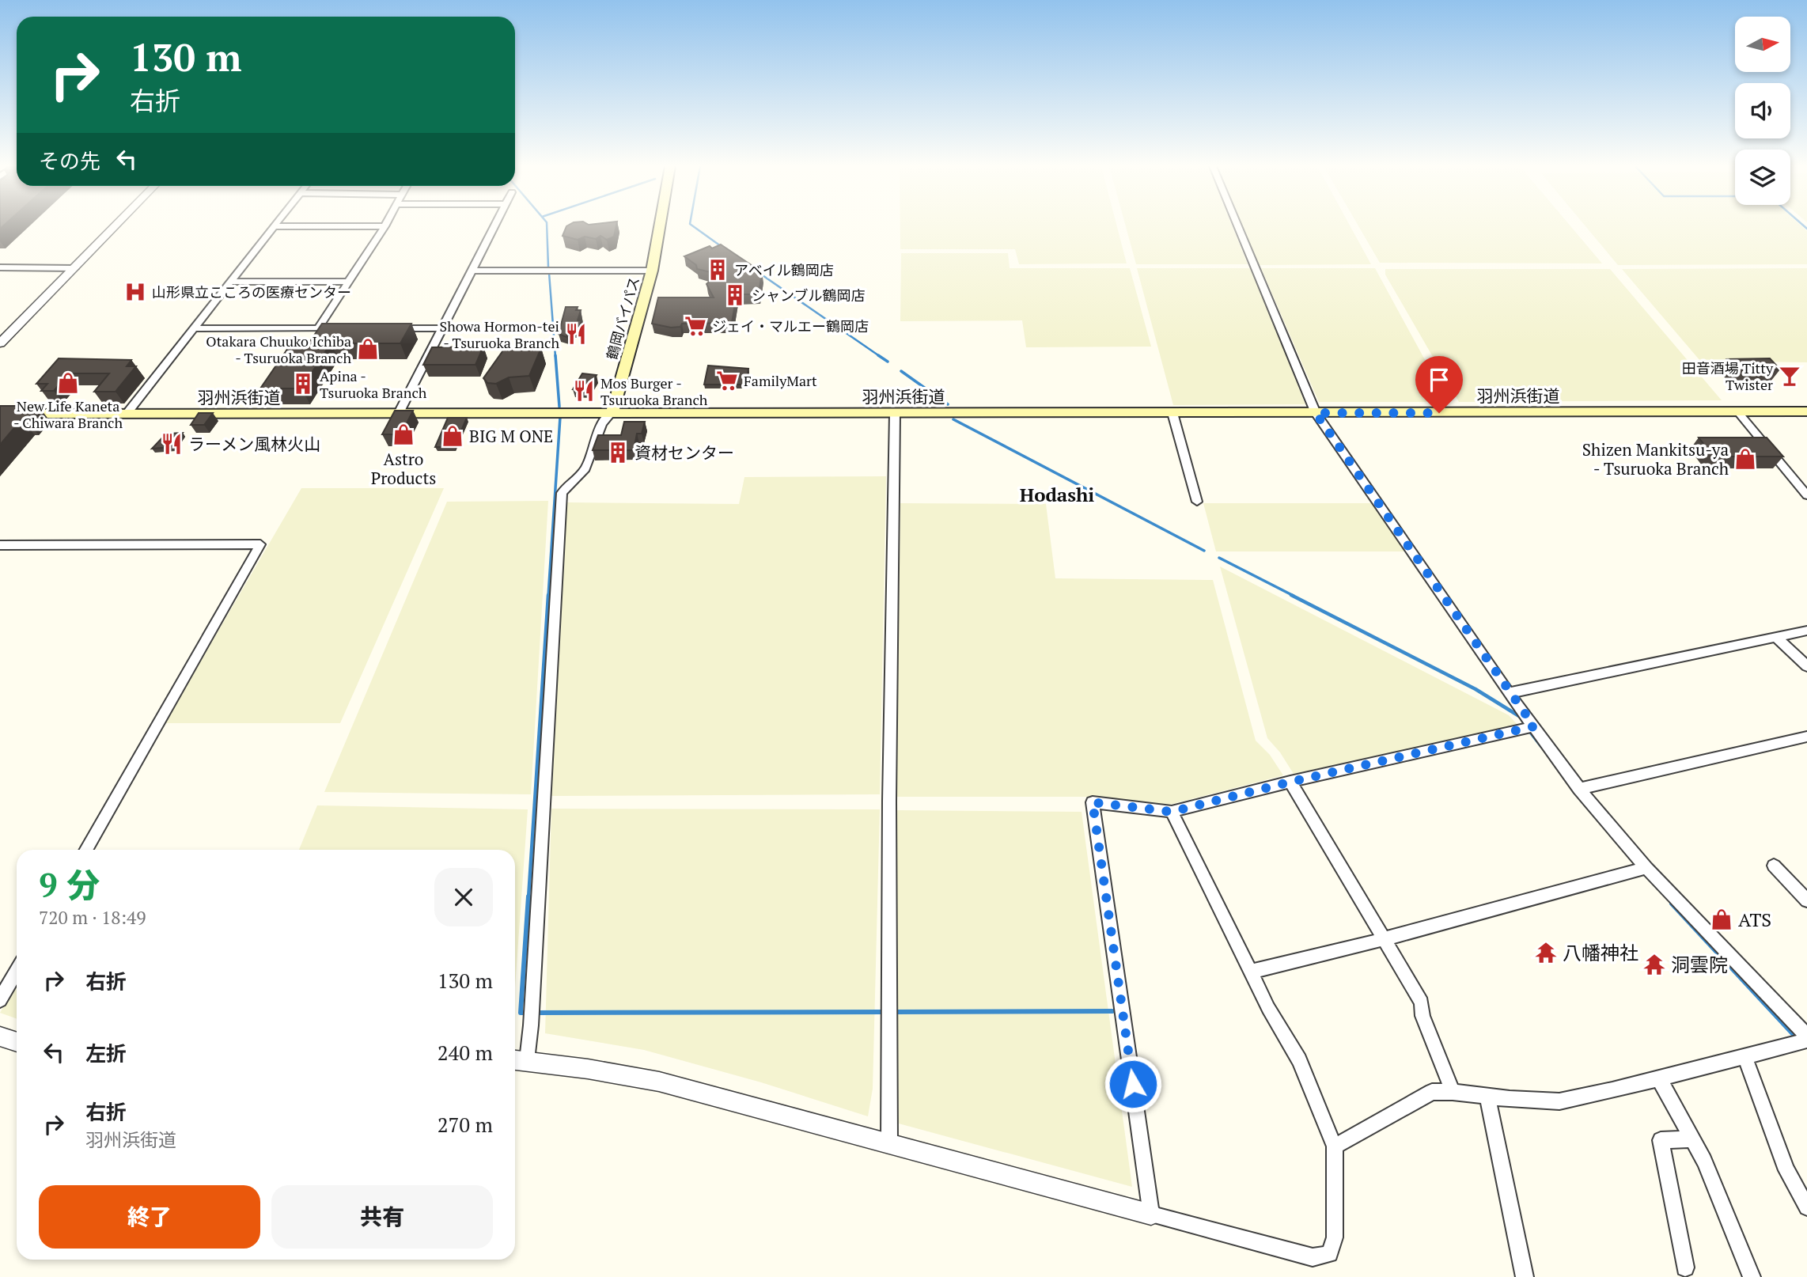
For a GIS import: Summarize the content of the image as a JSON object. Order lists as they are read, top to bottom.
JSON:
{
  "streets": {
    "main road": ["鶴岡バイパス", "羽州浜街道"]
  },
  "crossings": [
    ["鶴岡バイパス", "羽州浜街道"]
  ],
  "districts": ["Hodashi"],
  "places": {
    "building": [
      "アベイル鶴岡店",
      "シャンブル鶴岡店",
      "Apina - Tsuruoka Branch",
      "資材センター"
    ],
    "hospital": ["山形県立こころの医療センター"],
    "supermarket": ["ジェイ・マルエー鶴岡店", "FamilyMart"],
    "restaurant": ["Showa Hormon-tei - Tsuruoka Branch", "Mos Burger - Tsuruoka Branch", "ラーメン風林火山"],
    "shop": [
      "Otakara Chuuko Ichiba - Tsuruoka Branch",
      "New Life Kaneta - Chiwara Branch",
      "Astro Products",
      "BIG M ONE",
      "Shizen Mankitsu-ya - Tsuruoka Branch",
      "ATS"
    ],
    "bar": ["田音酒場 Titty Twister"],
    "temple": ["八幡神社", "洞雲院"]
  },
  "north": "right",
  "page": {
    "turn": ["130 m", "右折"],
    "then": "その先",
    "heading": ["9 分", "720 m · 18:49"],
    "list": [
      {
        "name": "右折",
        "value": "130 m"
      },
      {
        "name": "左折",
        "value": "240 m"
      },
      {
        "name": "右折",
        "note": "羽州浜街道",
        "value": "270 m"
      }
    ],
    "buttons": ["終了", "共有"]
  }
}
